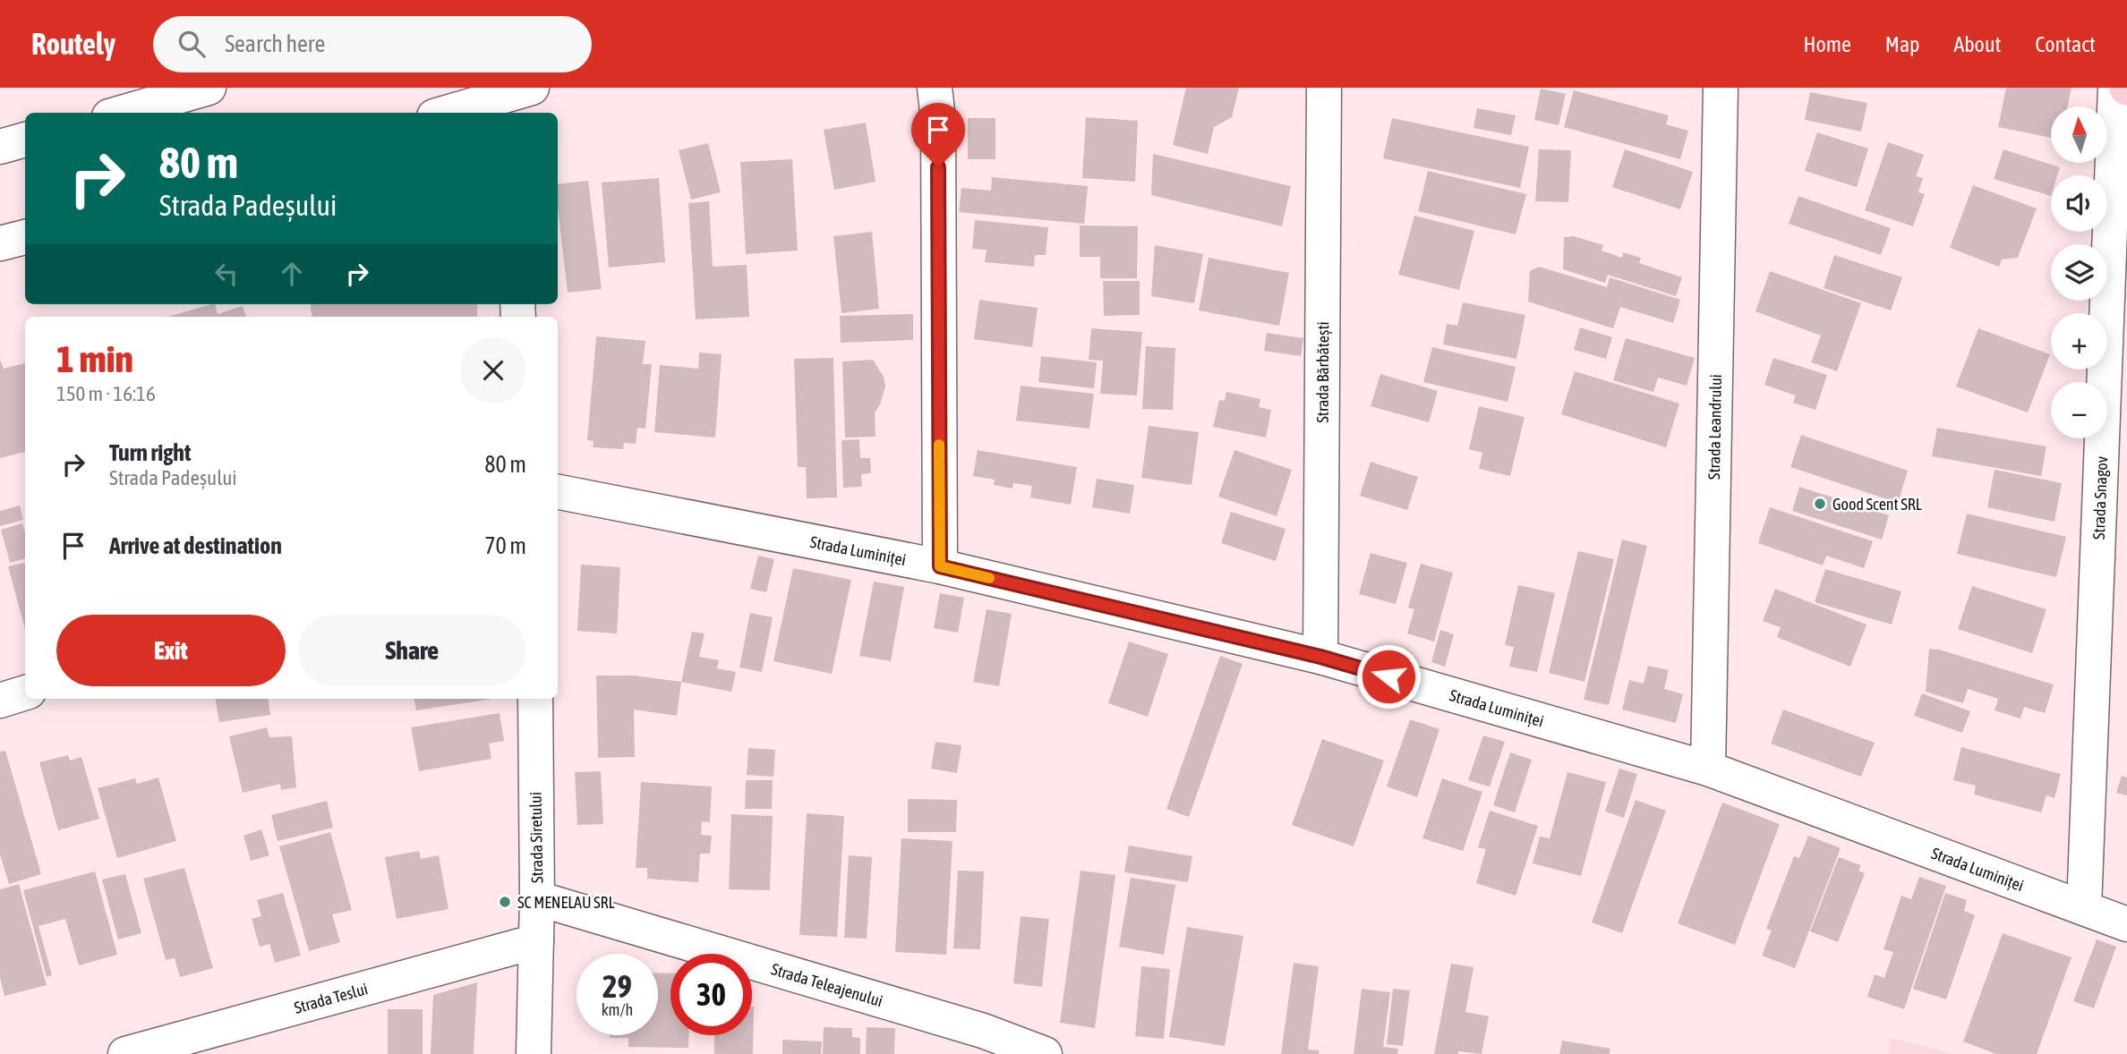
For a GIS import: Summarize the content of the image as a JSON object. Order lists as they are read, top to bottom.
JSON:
{
  "streets": {
    "street": [
      "Strada Bărbătești",
      "Strada Leandrului",
      "Strada Snagov",
      "Strada Luminiței",
      "Strada Siretului",
      "Strada Teleajenului",
      "Strada Teslui"
    ]
  },
  "crossings": [
    ["Strada Bărbătești", "Strada Luminiței"],
    ["Strada Leandrului", "Strada Luminiței"],
    ["Strada Snagov", "Strada Luminiței"],
    ["Strada Siretului", "Strada Teleajenului"],
    ["Strada Siretului", "Strada Teslui"]
  ],
  "places": ["Good Scent SRL", "SC MENELAU SRL"],
  "north": "top",
  "page": {
    "header": "Routely",
    "search": "Search here",
    "nav": [
      "Home",
      "Map",
      "About",
      "Contact"
    ],
    "map_buttons": ["+", "−"],
    "turn": ["80 m", "Strada Padeșului"],
    "heading": ["1 min", "150 m · 16:16"],
    "list": [
      {
        "name": "Turn right",
        "note": "Strada Padeșului",
        "value": "80 m"
      },
      {
        "name": "Arrive at destination",
        "value": "70 m"
      }
    ],
    "buttons": ["Exit", "Share"],
    "speed": "29 km/h",
    "limit": "30"
  }
}
